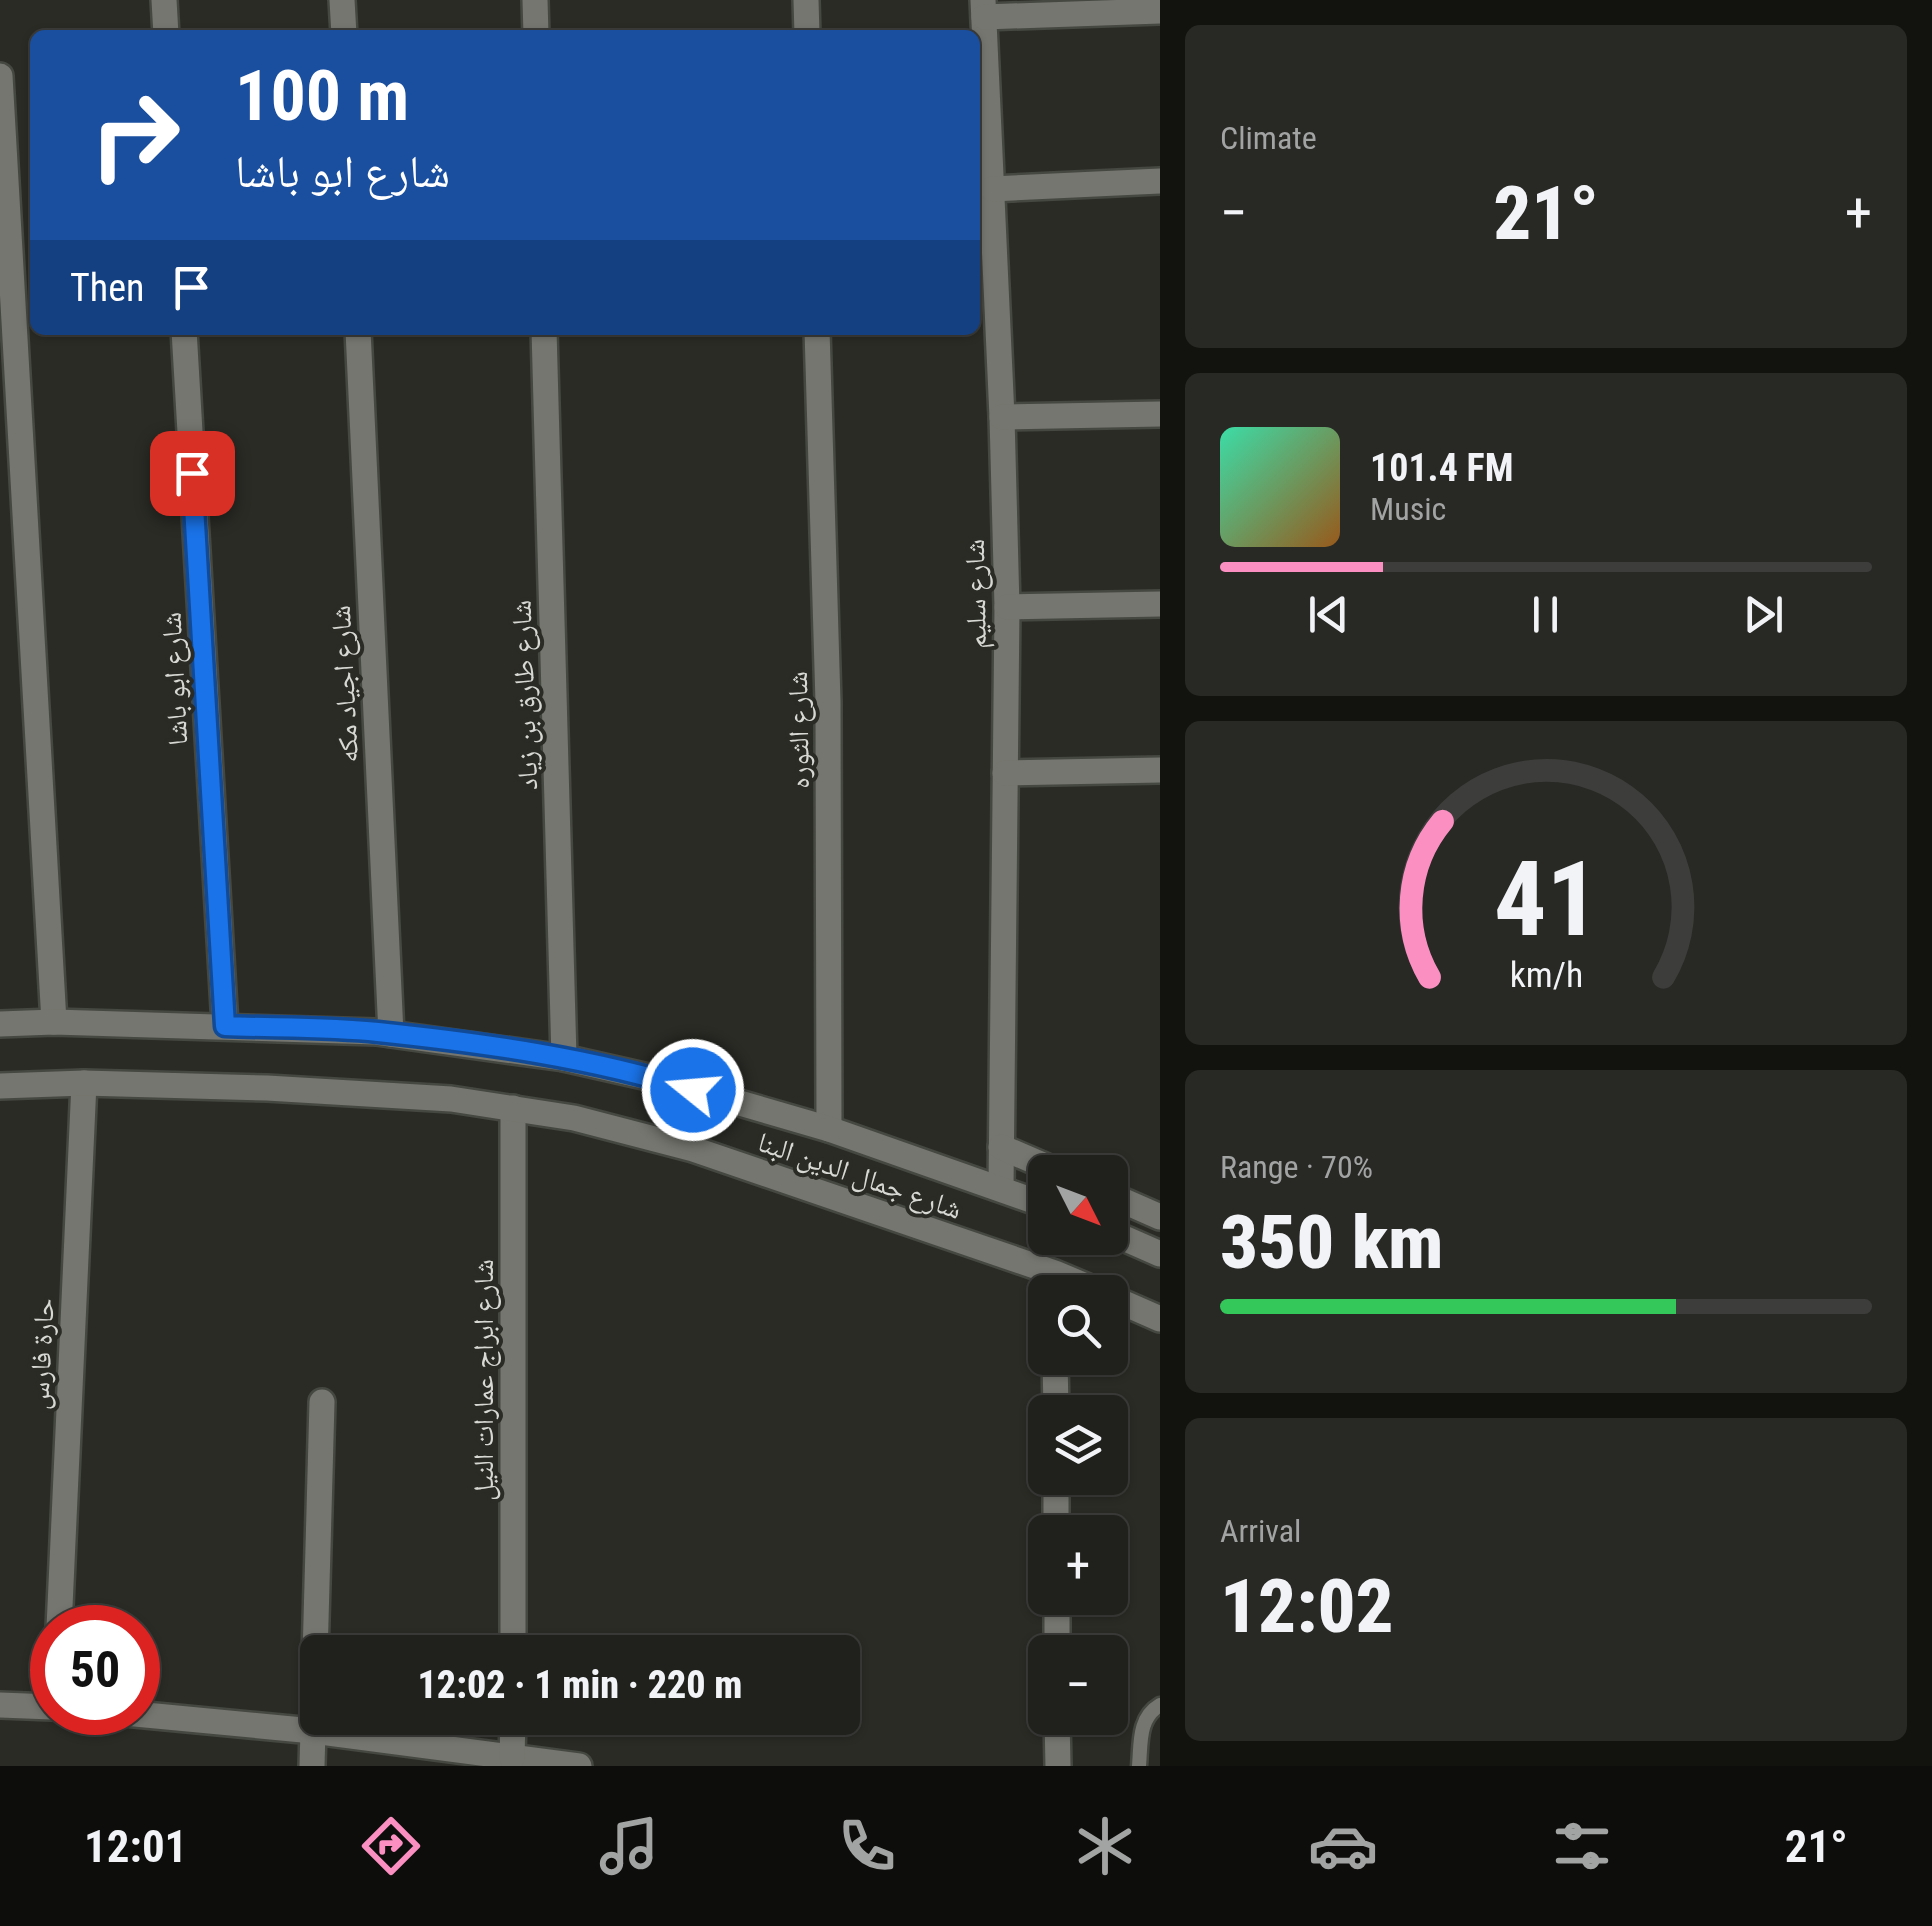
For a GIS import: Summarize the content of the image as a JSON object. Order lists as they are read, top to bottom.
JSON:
{
  "streets": {
    "street": [
      "شارع سليم",
      "شارع ابو باشا",
      "شارع اجياد مكه",
      "شارع طارق بن زياد",
      "شارع الثوره",
      "شارع جمال الدين البنا",
      "حارة فارس",
      "شارع ابراج عمارات النيل"
    ]
  },
  "crossings": [
    ["شارع سليم", "شارع جمال الدين البنا"],
    ["شارع ابو باشا", "شارع جمال الدين البنا"],
    ["شارع اجياد مكه", "شارع جمال الدين البنا"],
    ["شارع طارق بن زياد", "شارع جمال الدين البنا"],
    ["شارع الثوره", "شارع جمال الدين البنا"],
    ["شارع جمال الدين البنا", "حارة فارس"],
    ["شارع جمال الدين البنا", "شارع ابراج عمارات النيل"]
  ],
  "north": "bottom right",
  "page": {
    "tile": [
      "Climate",
      ["Range · 70%", "350 km"],
      ["Arrival", "12:02"]
    ],
    "turn": ["100 m", "شارع ابو باشا"],
    "heat": ["−", "21°", "+"],
    "then": "Then",
    "song": ["101.4 FM", "Music"],
    "map_buttons": ["+", "−"],
    "limit": "50",
    "trip": "12:02 · 1 min · 220 m",
    "tabs": ["12:01", "21°"],
    "gauge": ["41", "km/h"]
  }
}
